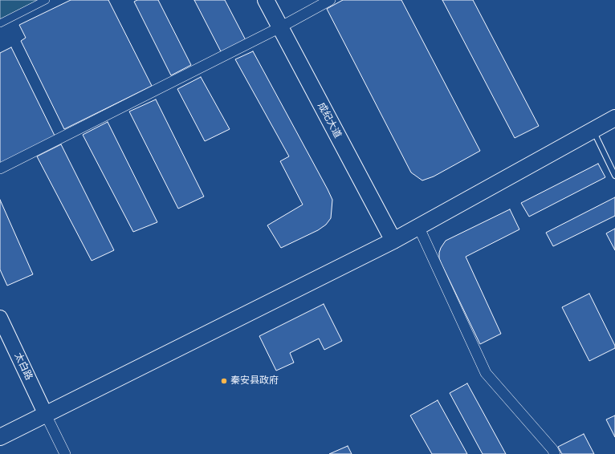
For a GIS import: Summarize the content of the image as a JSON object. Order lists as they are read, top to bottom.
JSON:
{
  "streets": {
    "main road": ["成纪大道", "太白路"]
  },
  "places": ["秦安县政府"]
}
